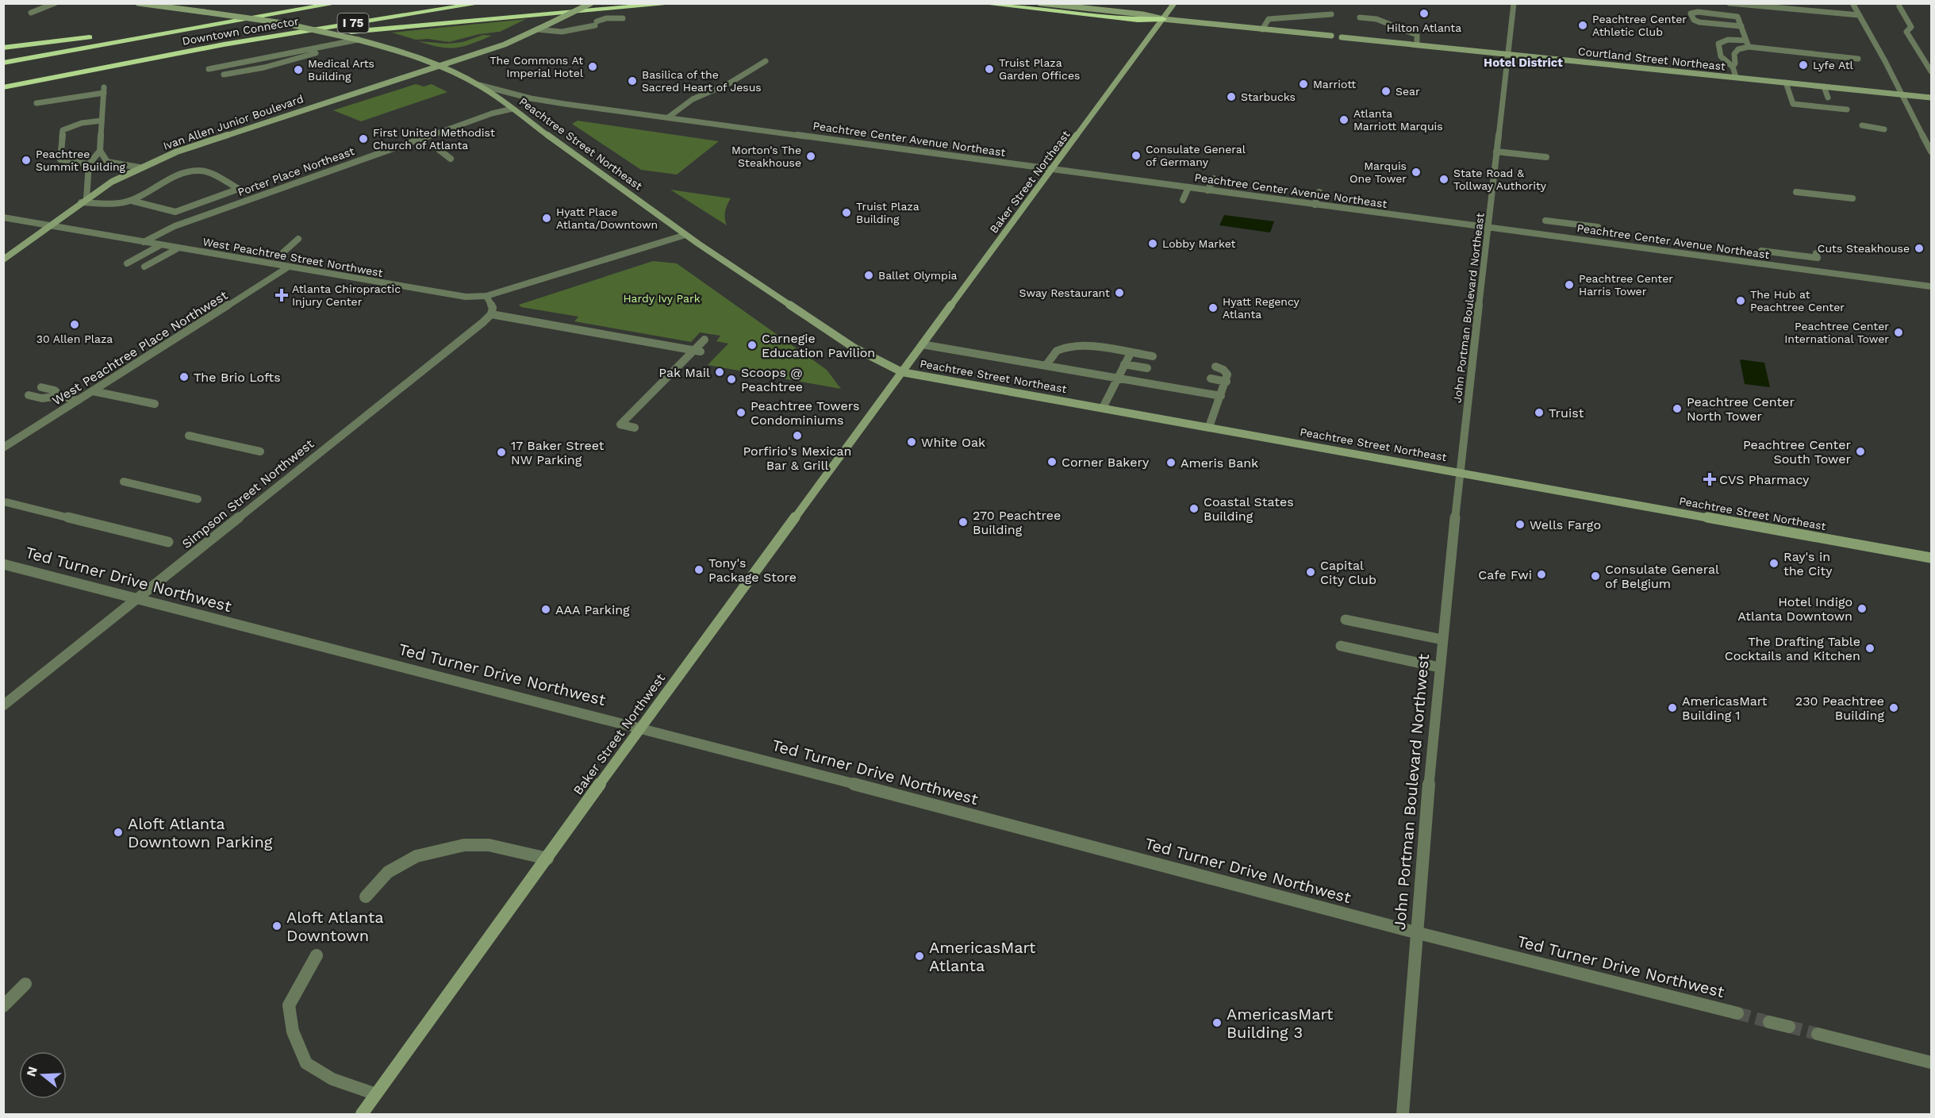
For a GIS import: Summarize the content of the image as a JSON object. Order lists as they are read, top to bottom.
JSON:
{
  "streets": {
    "highway": ["I 75", "Downtown Connector"],
    "main road": [
      "Courtland Street Northeast",
      "Ivan Allen Junior Boulevard",
      "Peachtree Street Northeast",
      "Baker Street Northeast",
      "Baker Street Northwest"
    ],
    "street": [
      "Peachtree Center Avenue Northeast",
      "Porter Place Northeast",
      "West Peachtree Street Northwest",
      "John Portman Boulevard Northeast",
      "West Peachtree Place Northwest",
      "Simpson Street Northwest",
      "Ted Turner Drive Northwest",
      "John Portman Boulevard Northwest"
    ]
  },
  "crossings": [
    ["Courtland Street Northeast", "John Portman Boulevard Northeast"],
    ["Ivan Allen Junior Boulevard", "Peachtree Street Northeast"],
    ["Ivan Allen Junior Boulevard", "West Peachtree Street Northwest"],
    ["Peachtree Center Avenue Northeast", "Peachtree Street Northeast"],
    ["Peachtree Center Avenue Northeast", "Baker Street Northeast"],
    ["Peachtree Center Avenue Northeast", "John Portman Boulevard Northeast"],
    ["Peachtree Street Northeast", "Porter Place Northeast"],
    ["Peachtree Street Northeast", "Baker Street Northeast"],
    ["Peachtree Street Northeast", "West Peachtree Street Northwest"],
    ["Peachtree Street Northeast", "John Portman Boulevard Northeast"],
    ["Peachtree Street Northeast", "Baker Street Northwest"],
    ["Peachtree Street Northeast", "John Portman Boulevard Northwest"],
    ["Porter Place Northeast", "West Peachtree Street Northwest"],
    ["Baker Street Northeast", "Baker Street Northwest"],
    ["West Peachtree Street Northwest", "West Peachtree Place Northwest"],
    ["John Portman Boulevard Northeast", "John Portman Boulevard Northwest"],
    ["Simpson Street Northwest", "Ted Turner Drive Northwest"],
    ["Ted Turner Drive Northwest", "Baker Street Northwest"],
    ["Ted Turner Drive Northwest", "John Portman Boulevard Northwest"]
  ],
  "districts": ["Hotel District"],
  "parks": ["Hardy Ivy Park"],
  "places": {
    "other": [
      "Hilton Atlanta",
      "Peachtree Center Athletic Club",
      "Lyfe Atl",
      "The Commons At Imperial Hotel",
      "Truist Plaza Garden Offices",
      "Medical Arts Building",
      "Basilica of the Sacred Heart of Jesus",
      "Marriott",
      "Sear",
      "Starbucks",
      "Atlanta Marriott Marquis",
      "First United Methodist Church of Atlanta",
      "Consulate General of Germany",
      "Morton's The Steakhouse",
      "Peachtree Summit Building",
      "Marquis One Tower",
      "State Road & Tollway Authority",
      "Truist Plaza Building",
      "Hyatt Place Atlanta/Downtown",
      "Lobby Market",
      "Cuts Steakhouse",
      "Ballet Olympia",
      "Peachtree Center Harris Tower",
      "Sway Restaurant",
      "The Hub at Peachtree Center",
      "Hyatt Regency Atlanta",
      "30 Allen Plaza",
      "Peachtree Center International Tower",
      "Carnegie Education Pavilion",
      "Pak Mail",
      "The Brio Lofts",
      "Scoops @ Peachtree",
      "Peachtree Center North Tower",
      "Peachtree Towers Condominiums",
      "Truist",
      "Porfirio's Mexican Bar & Grill",
      "White Oak",
      "Peachtree Center South Tower",
      "17 Baker Street NW Parking",
      "Corner Bakery",
      "Ameris Bank",
      "Coastal States Building",
      "270 Peachtree Building",
      "Wells Fargo",
      "Ray's in the City",
      "Tony's Package Store",
      "Capital City Club",
      "Cafe Fwi",
      "Consulate General of Belgium",
      "Hotel Indigo Atlanta Downtown",
      "AAA Parking",
      "The Drafting Table Cocktails and Kitchen",
      "AmericasMart Building 1",
      "230 Peachtree Building",
      "Aloft Atlanta Downtown Parking",
      "Aloft Atlanta Downtown",
      "AmericasMart Atlanta",
      "AmericasMart Building 3"
    ],
    "health": ["Atlanta Chiropractic Injury Center", "CVS Pharmacy"]
  },
  "north": "left"
}
